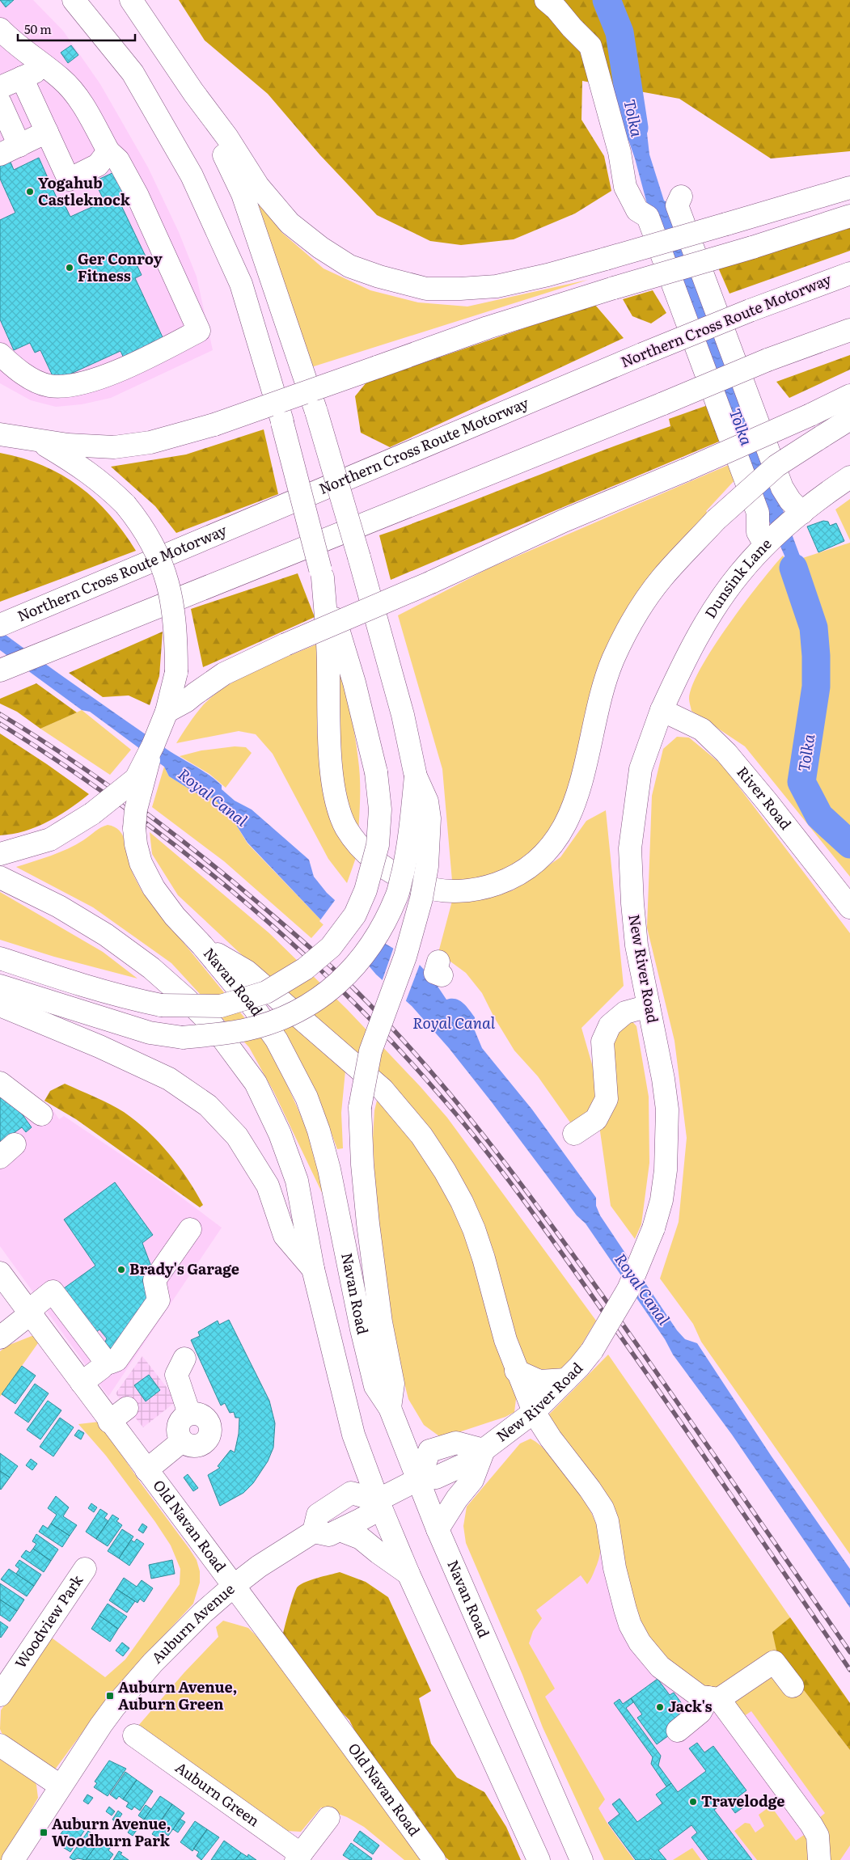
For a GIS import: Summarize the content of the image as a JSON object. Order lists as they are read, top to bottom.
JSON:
{
  "streets": {
    "main road": [
      "Northern Cross Route Motorway",
      "Dunsink Lane",
      "River Road",
      "New River Road",
      "Navan Road",
      "Old Navan Road",
      "Woodview Park",
      "Auburn Avenue",
      "Auburn Green"
    ]
  },
  "crossings": [
    ["Dunsink Lane", "River Road"],
    ["Dunsink Lane", "New River Road"],
    ["River Road", "New River Road"],
    ["New River Road", "Navan Road"],
    ["Old Navan Road", "Auburn Avenue"]
  ],
  "water": ["Tolka", "Royal Canal"],
  "places": {
    "other": [
      "Yogahub Castleknock",
      "Ger Conroy Fitness",
      "Brady's Garage",
      "Jack's",
      "Travelodge"
    ],
    "transit": ["Auburn Avenue, Auburn Green", "Auburn Avenue, Woodburn Park"]
  },
  "scale_bar": "50 m"
}
